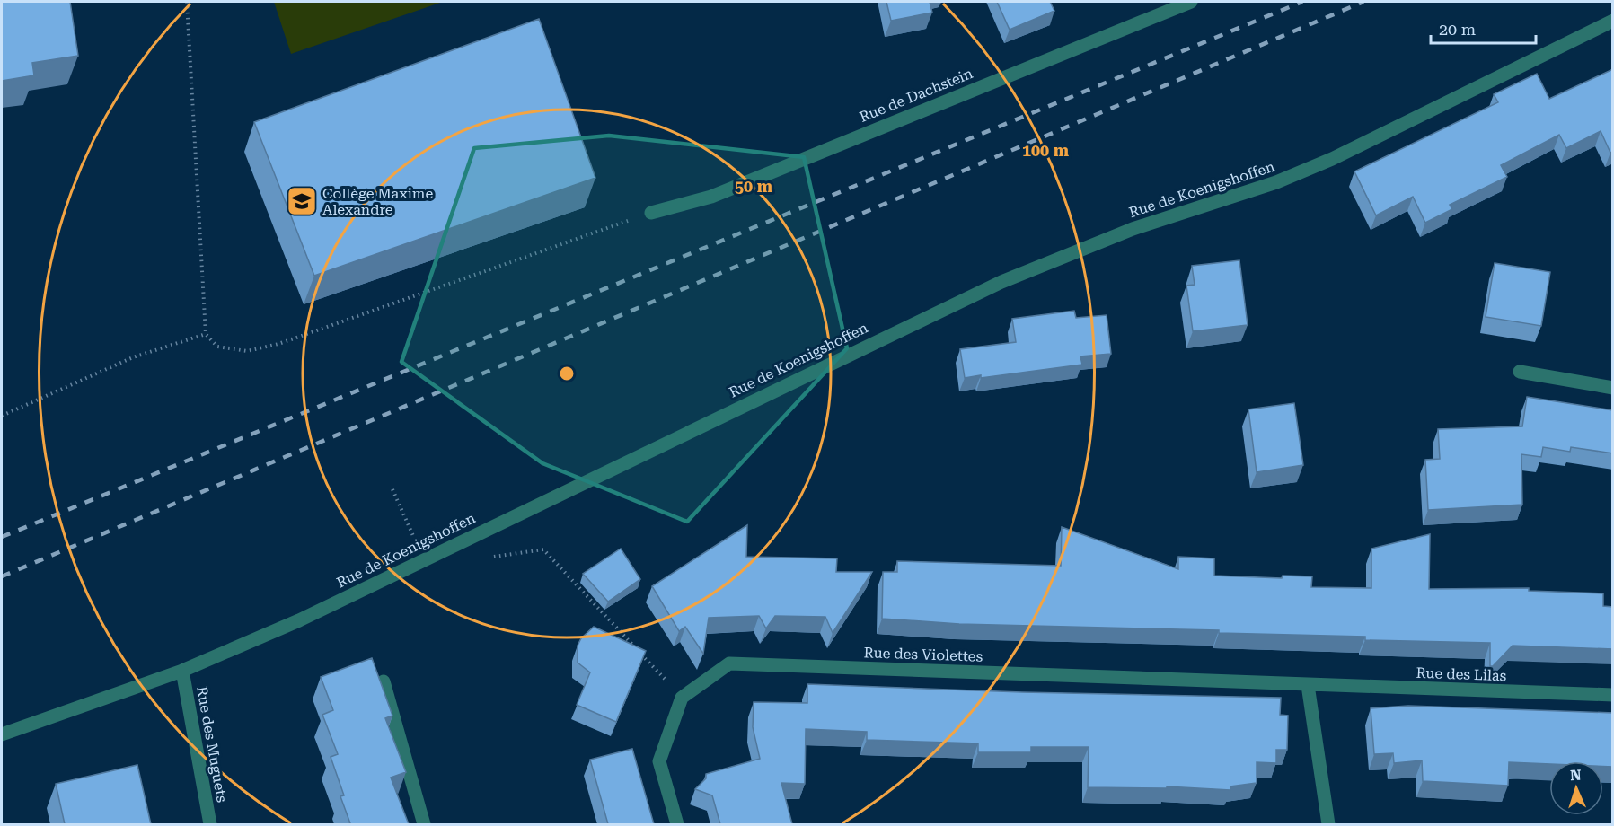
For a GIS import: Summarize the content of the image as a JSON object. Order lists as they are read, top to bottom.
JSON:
{
  "streets": {
    "street": [
      "Rue de Dachstein",
      "Rue de Koenigshoffen",
      "Rue des Violettes",
      "Rue des Lilas",
      "Rue des Muguets"
    ]
  },
  "crossings": [
    ["Rue de Koenigshoffen", "Rue des Muguets"],
    ["Rue des Violettes", "Rue des Lilas"]
  ],
  "places": {
    "school or university": ["Collège Maxime Alexandre"]
  },
  "scale_bar": "20 m",
  "north": "top",
  "rings": ["100 m", "50 m"]
}
